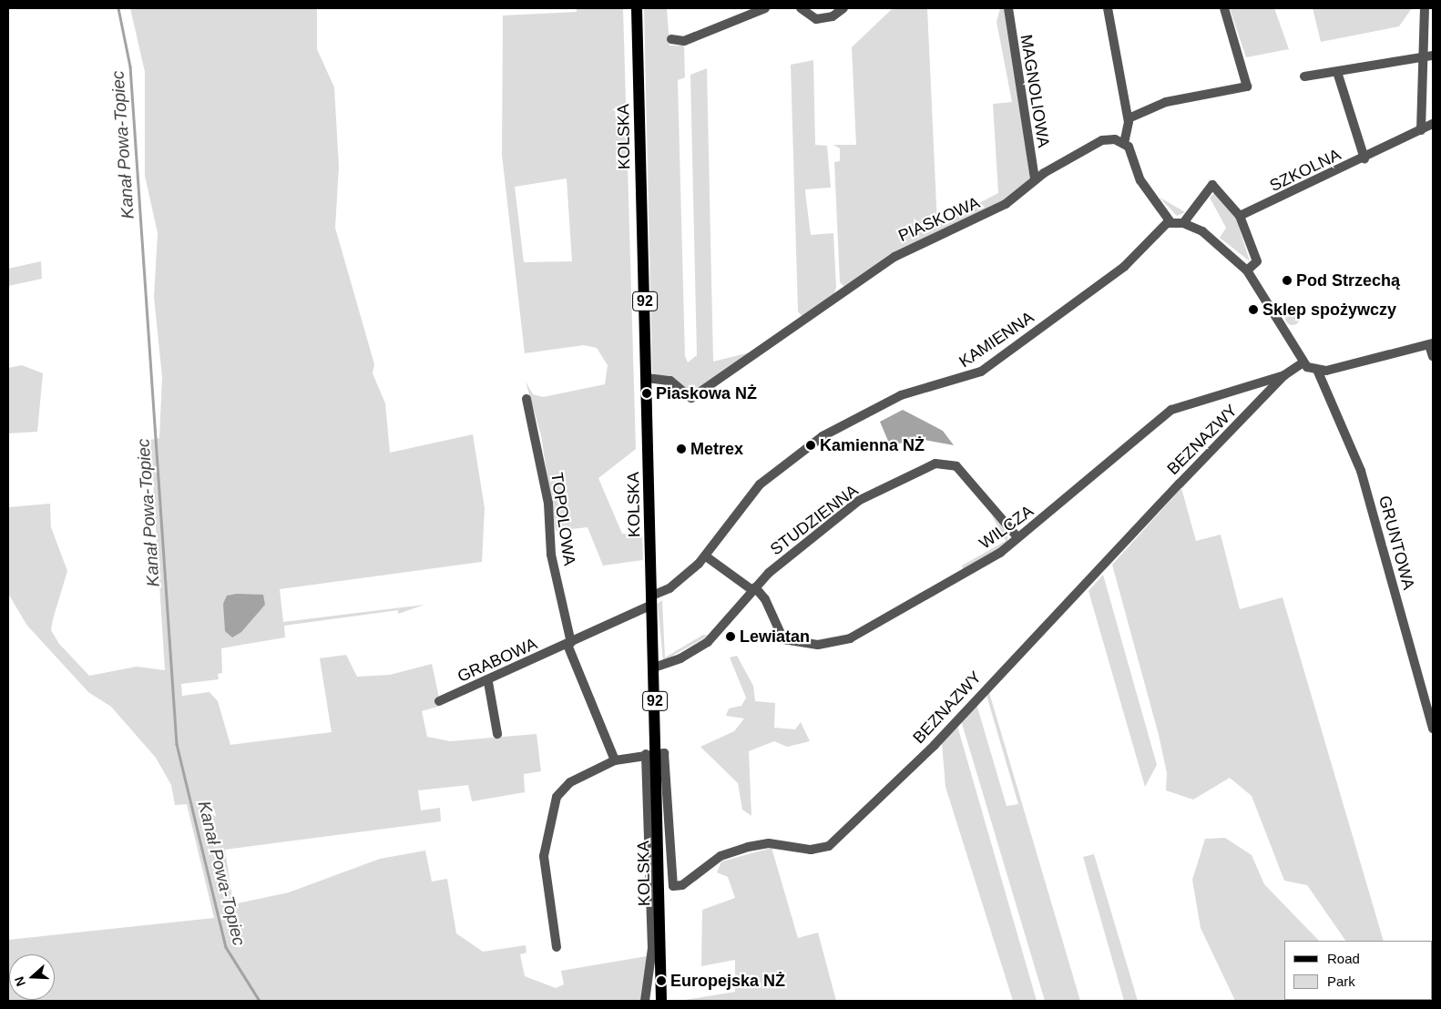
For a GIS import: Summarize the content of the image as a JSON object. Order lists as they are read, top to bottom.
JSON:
{
  "streets": {
    "main road": ["KOLSKA", "92"],
    "street": [
      "MAGNOLIOWA",
      "SZKOLNA",
      "PIASKOWA",
      "KAMIENNA",
      "BEZNAZWY",
      "TOPOLOWA",
      "STUDZIENNA",
      "WILCZA",
      "GRUNTOWA",
      "GRABOWA"
    ]
  },
  "crossings": [
    ["MAGNOLIOWA", "PIASKOWA"],
    ["KOLSKA", "PIASKOWA"],
    ["KOLSKA", "KAMIENNA"],
    ["KOLSKA", "BEZNAZWY"],
    ["KOLSKA", "STUDZIENNA"],
    ["KAMIENNA", "WILCZA"],
    ["BEZNAZWY", "WILCZA"],
    ["TOPOLOWA", "GRABOWA"],
    ["STUDZIENNA", "WILCZA"]
  ],
  "water": ["Kanał Powa-Topiec"],
  "places": [
    "Pod Strzechą",
    "Sklep spożywczy",
    "Piaskowa NŻ",
    "Kamienna NŻ",
    "Metrex",
    "Lewiatan",
    "Europejska NŻ"
  ],
  "legend": ["Road", "Park"],
  "north": "left"
}
